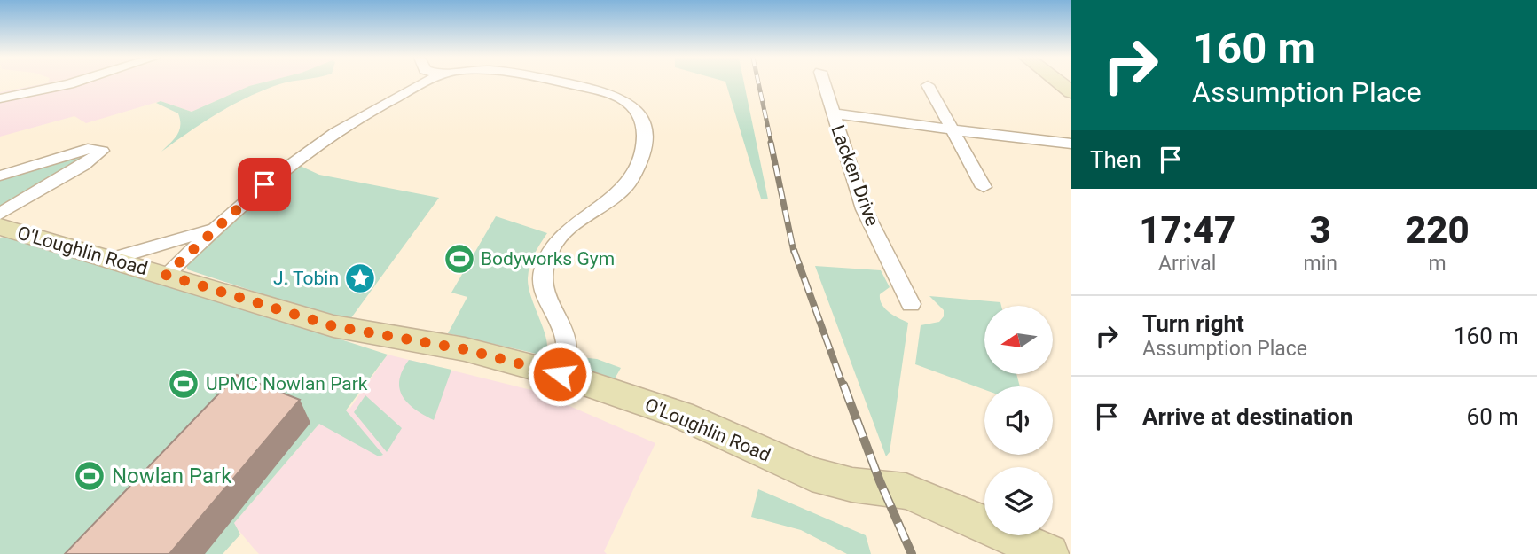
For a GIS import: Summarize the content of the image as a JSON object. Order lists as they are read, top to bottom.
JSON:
{
  "streets": {
    "street": ["Lacken Drive", "O'Loughlin Road"]
  },
  "places": {
    "sports": ["Bodyworks Gym", "UPMC Nowlan Park", "Nowlan Park"],
    "place": ["J. Tobin"]
  },
  "north": "left",
  "page": {
    "turn": ["160 m", "Assumption Place"],
    "then": "Then",
    "eta": [
      "17:47",
      "Arrival",
      "3",
      "min",
      "220",
      "m"
    ],
    "list": [
      {
        "name": "Turn right",
        "note": "Assumption Place",
        "value": "160 m"
      },
      {
        "name": "Arrive at destination",
        "value": "60 m"
      }
    ]
  }
}
